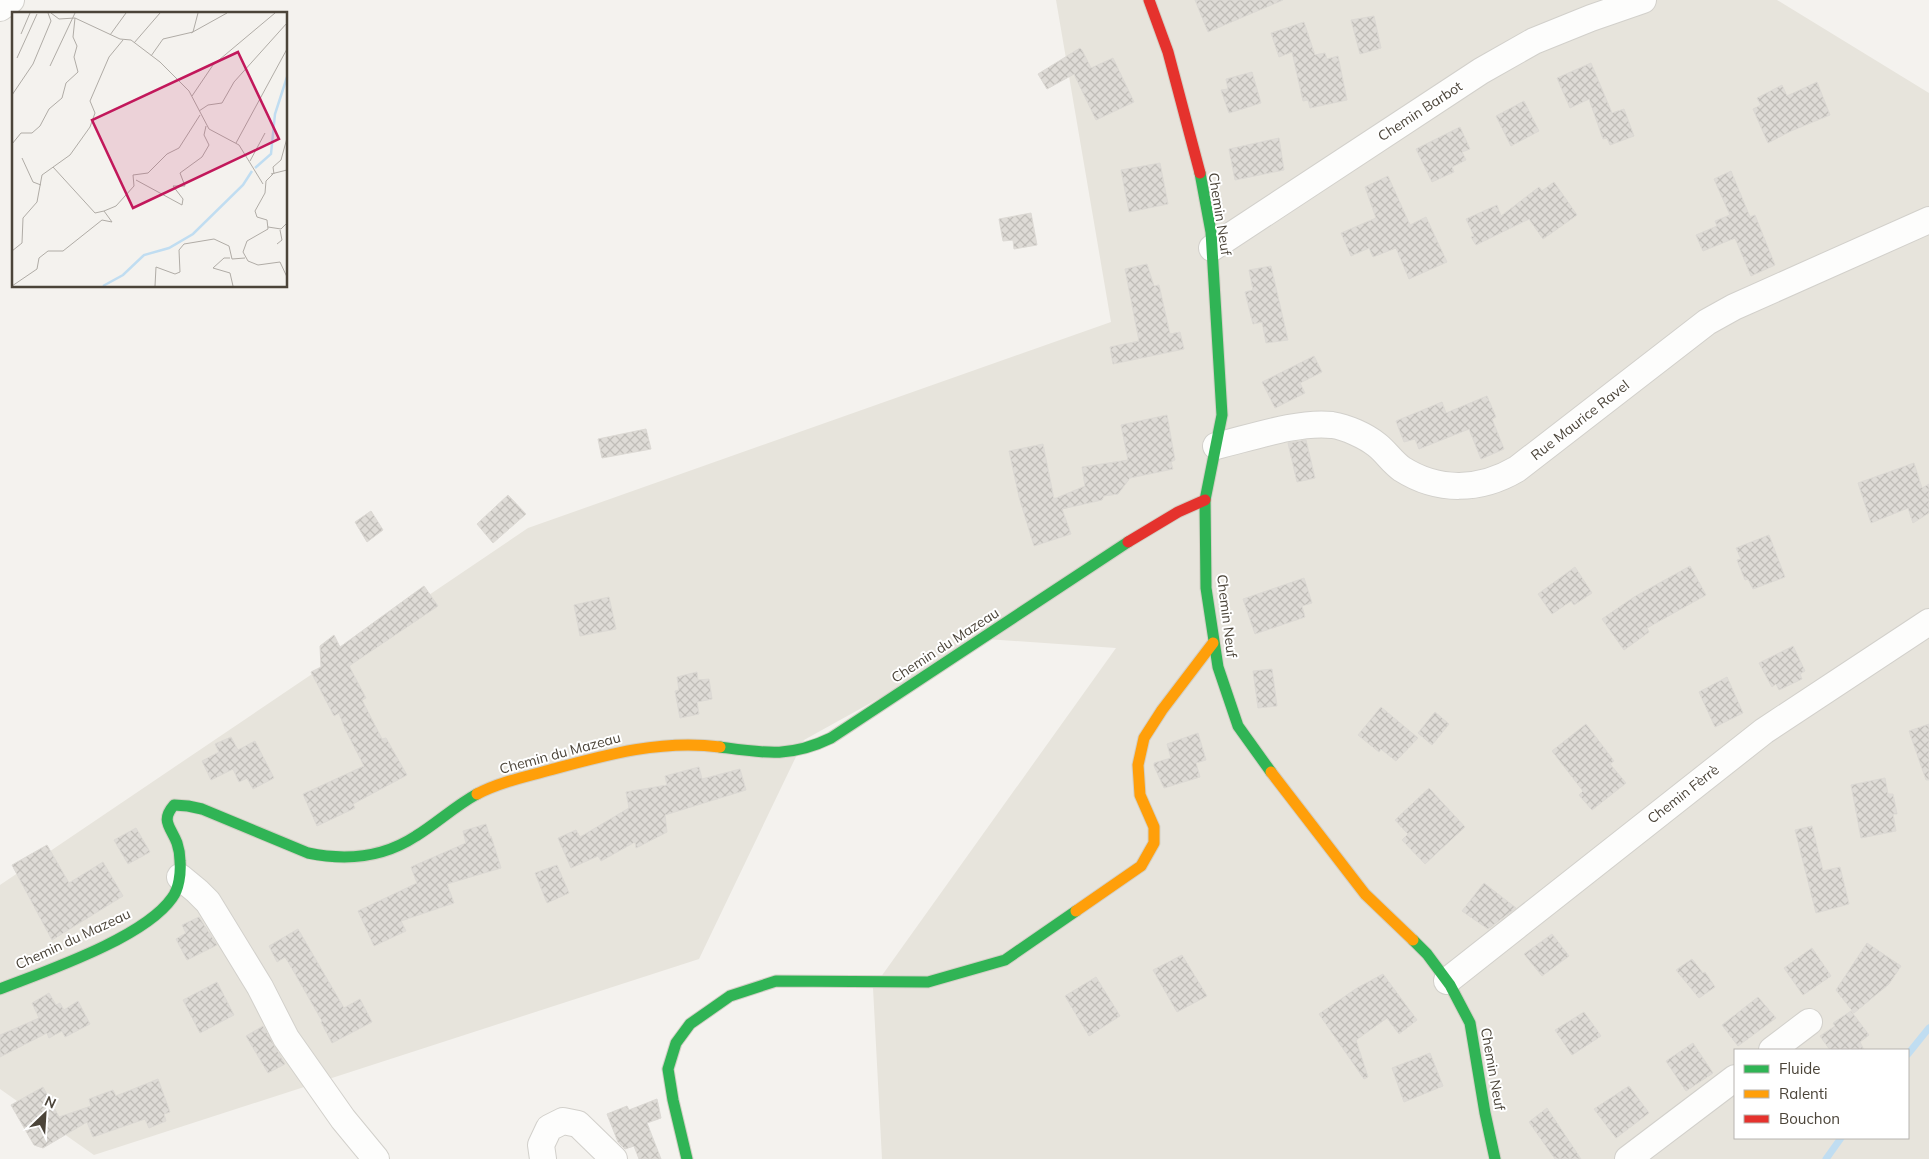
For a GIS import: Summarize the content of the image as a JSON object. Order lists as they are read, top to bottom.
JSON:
{
  "streets": {
    "street": [
      "Chemin Barbot",
      "Chemin Neuf",
      "Rue Maurice Ravel",
      "Chemin du Mazeau",
      "Chemin Fèrrè"
    ]
  },
  "crossings": [
    ["Chemin Barbot", "Chemin Neuf"],
    ["Chemin Neuf", "Rue Maurice Ravel"],
    ["Chemin Neuf", "Chemin du Mazeau"],
    ["Chemin Neuf", "Chemin Fèrrè"]
  ],
  "legend": ["Fluide", "Ralenti", "Bouchon"],
  "north": "top right"
}
